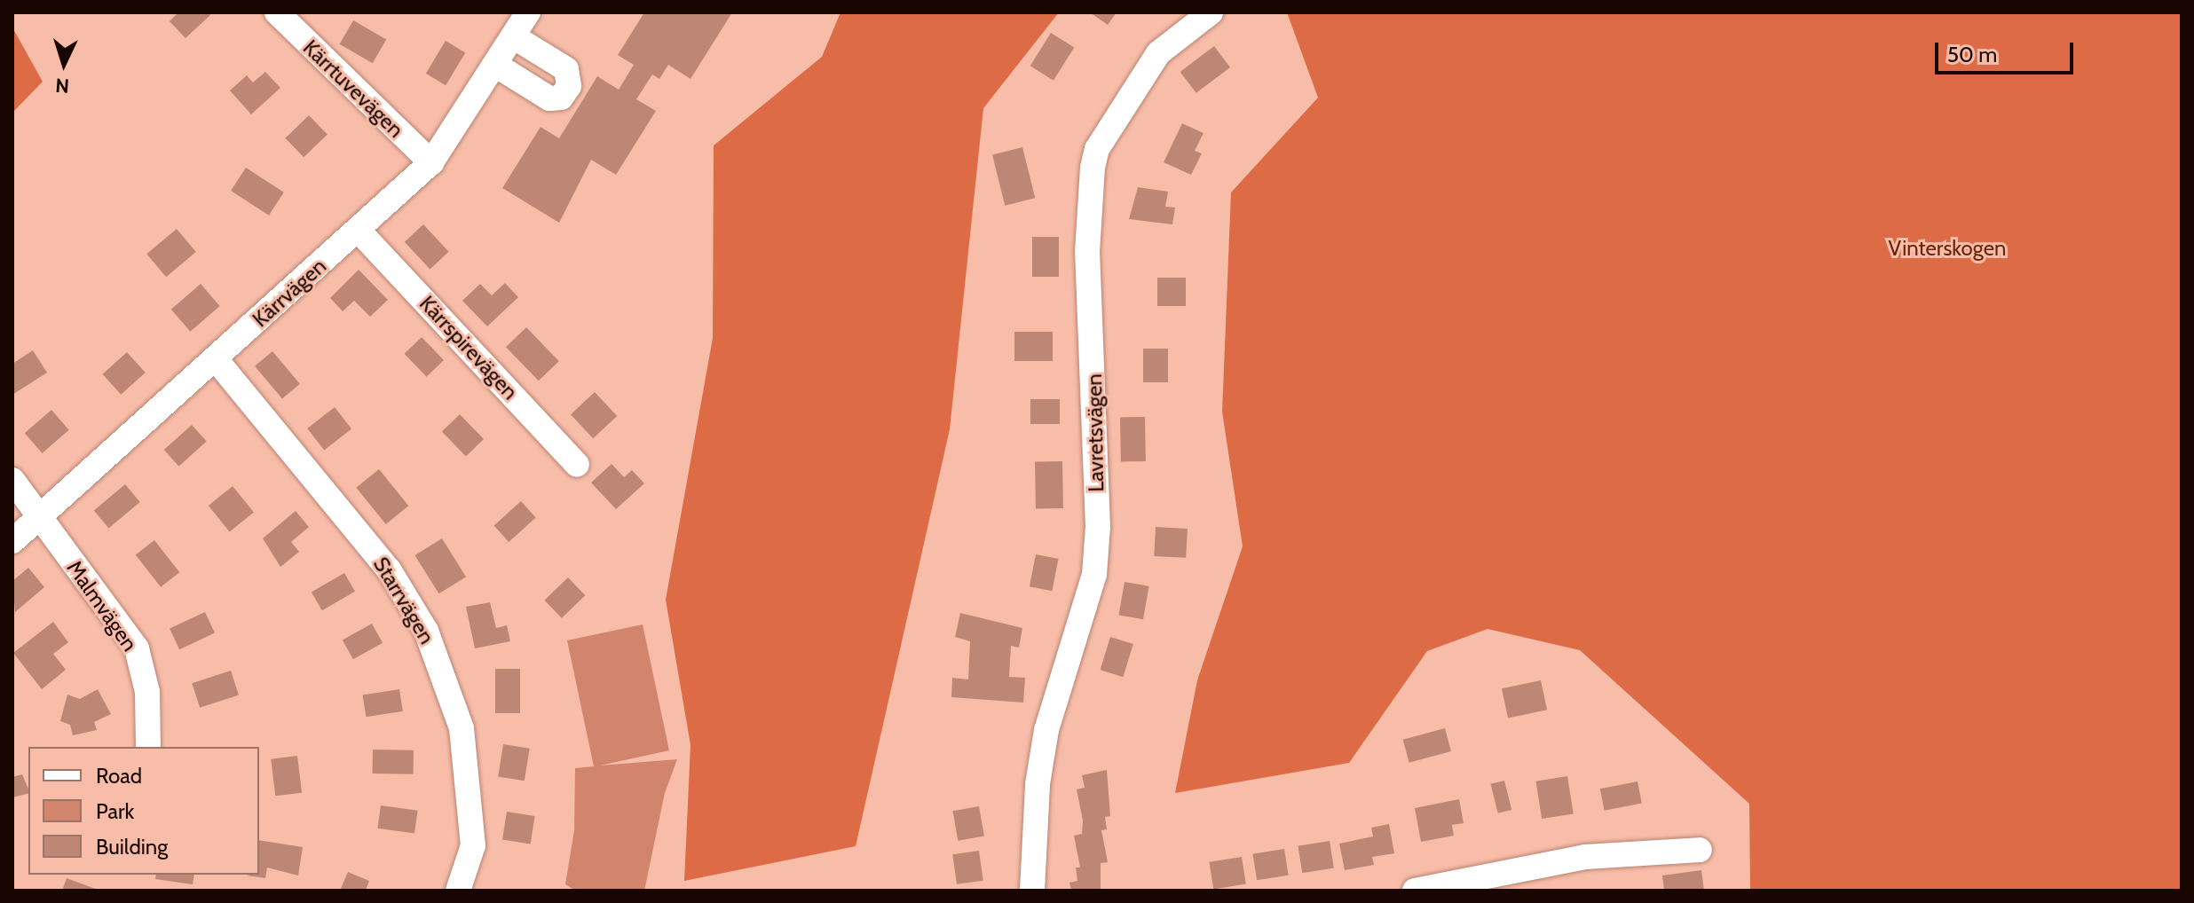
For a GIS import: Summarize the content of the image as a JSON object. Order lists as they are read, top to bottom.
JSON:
{
  "streets": {
    "street": [
      "Kärrtuvevägen",
      "Kärrvägen",
      "Kärrspirevägen",
      "Lavretsvägen",
      "Starrvägen",
      "Malmvägen"
    ]
  },
  "crossings": [
    ["Kärrtuvevägen", "Kärrvägen"],
    ["Kärrvägen", "Kärrspirevägen"],
    ["Kärrvägen", "Starrvägen"],
    ["Kärrvägen", "Malmvägen"]
  ],
  "parks": ["Vinterskogen"],
  "legend": ["Road", "Park", "Building"],
  "scale_bar": "50 m",
  "north": "bottom"
}
